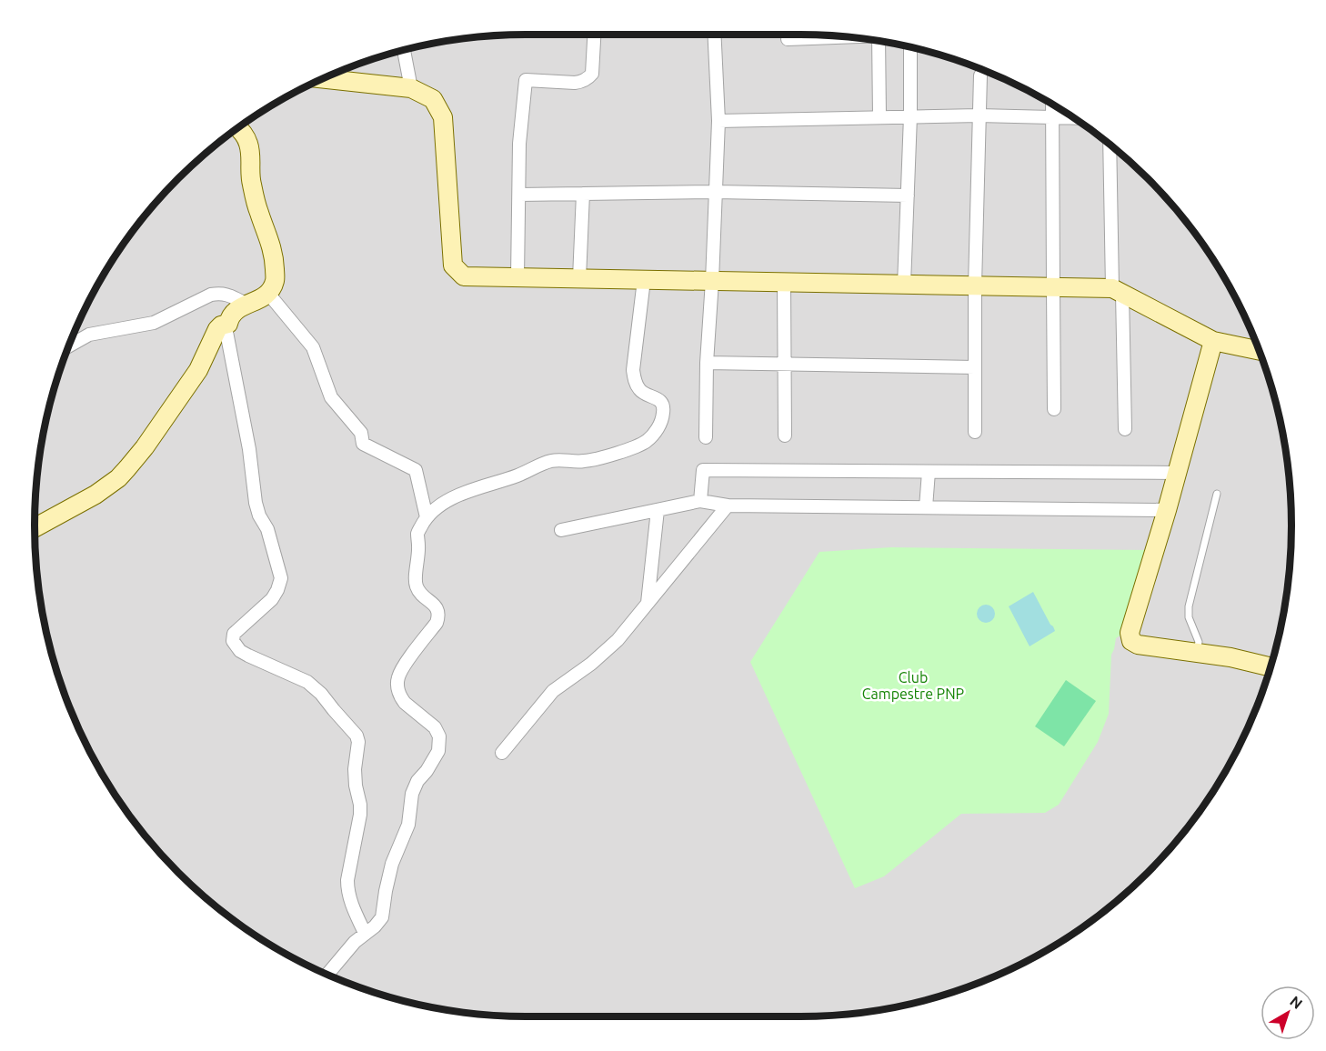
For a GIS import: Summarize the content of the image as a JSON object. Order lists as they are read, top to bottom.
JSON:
{
  "parks": ["Club Campestre PNP"],
  "north": "top right"
}
